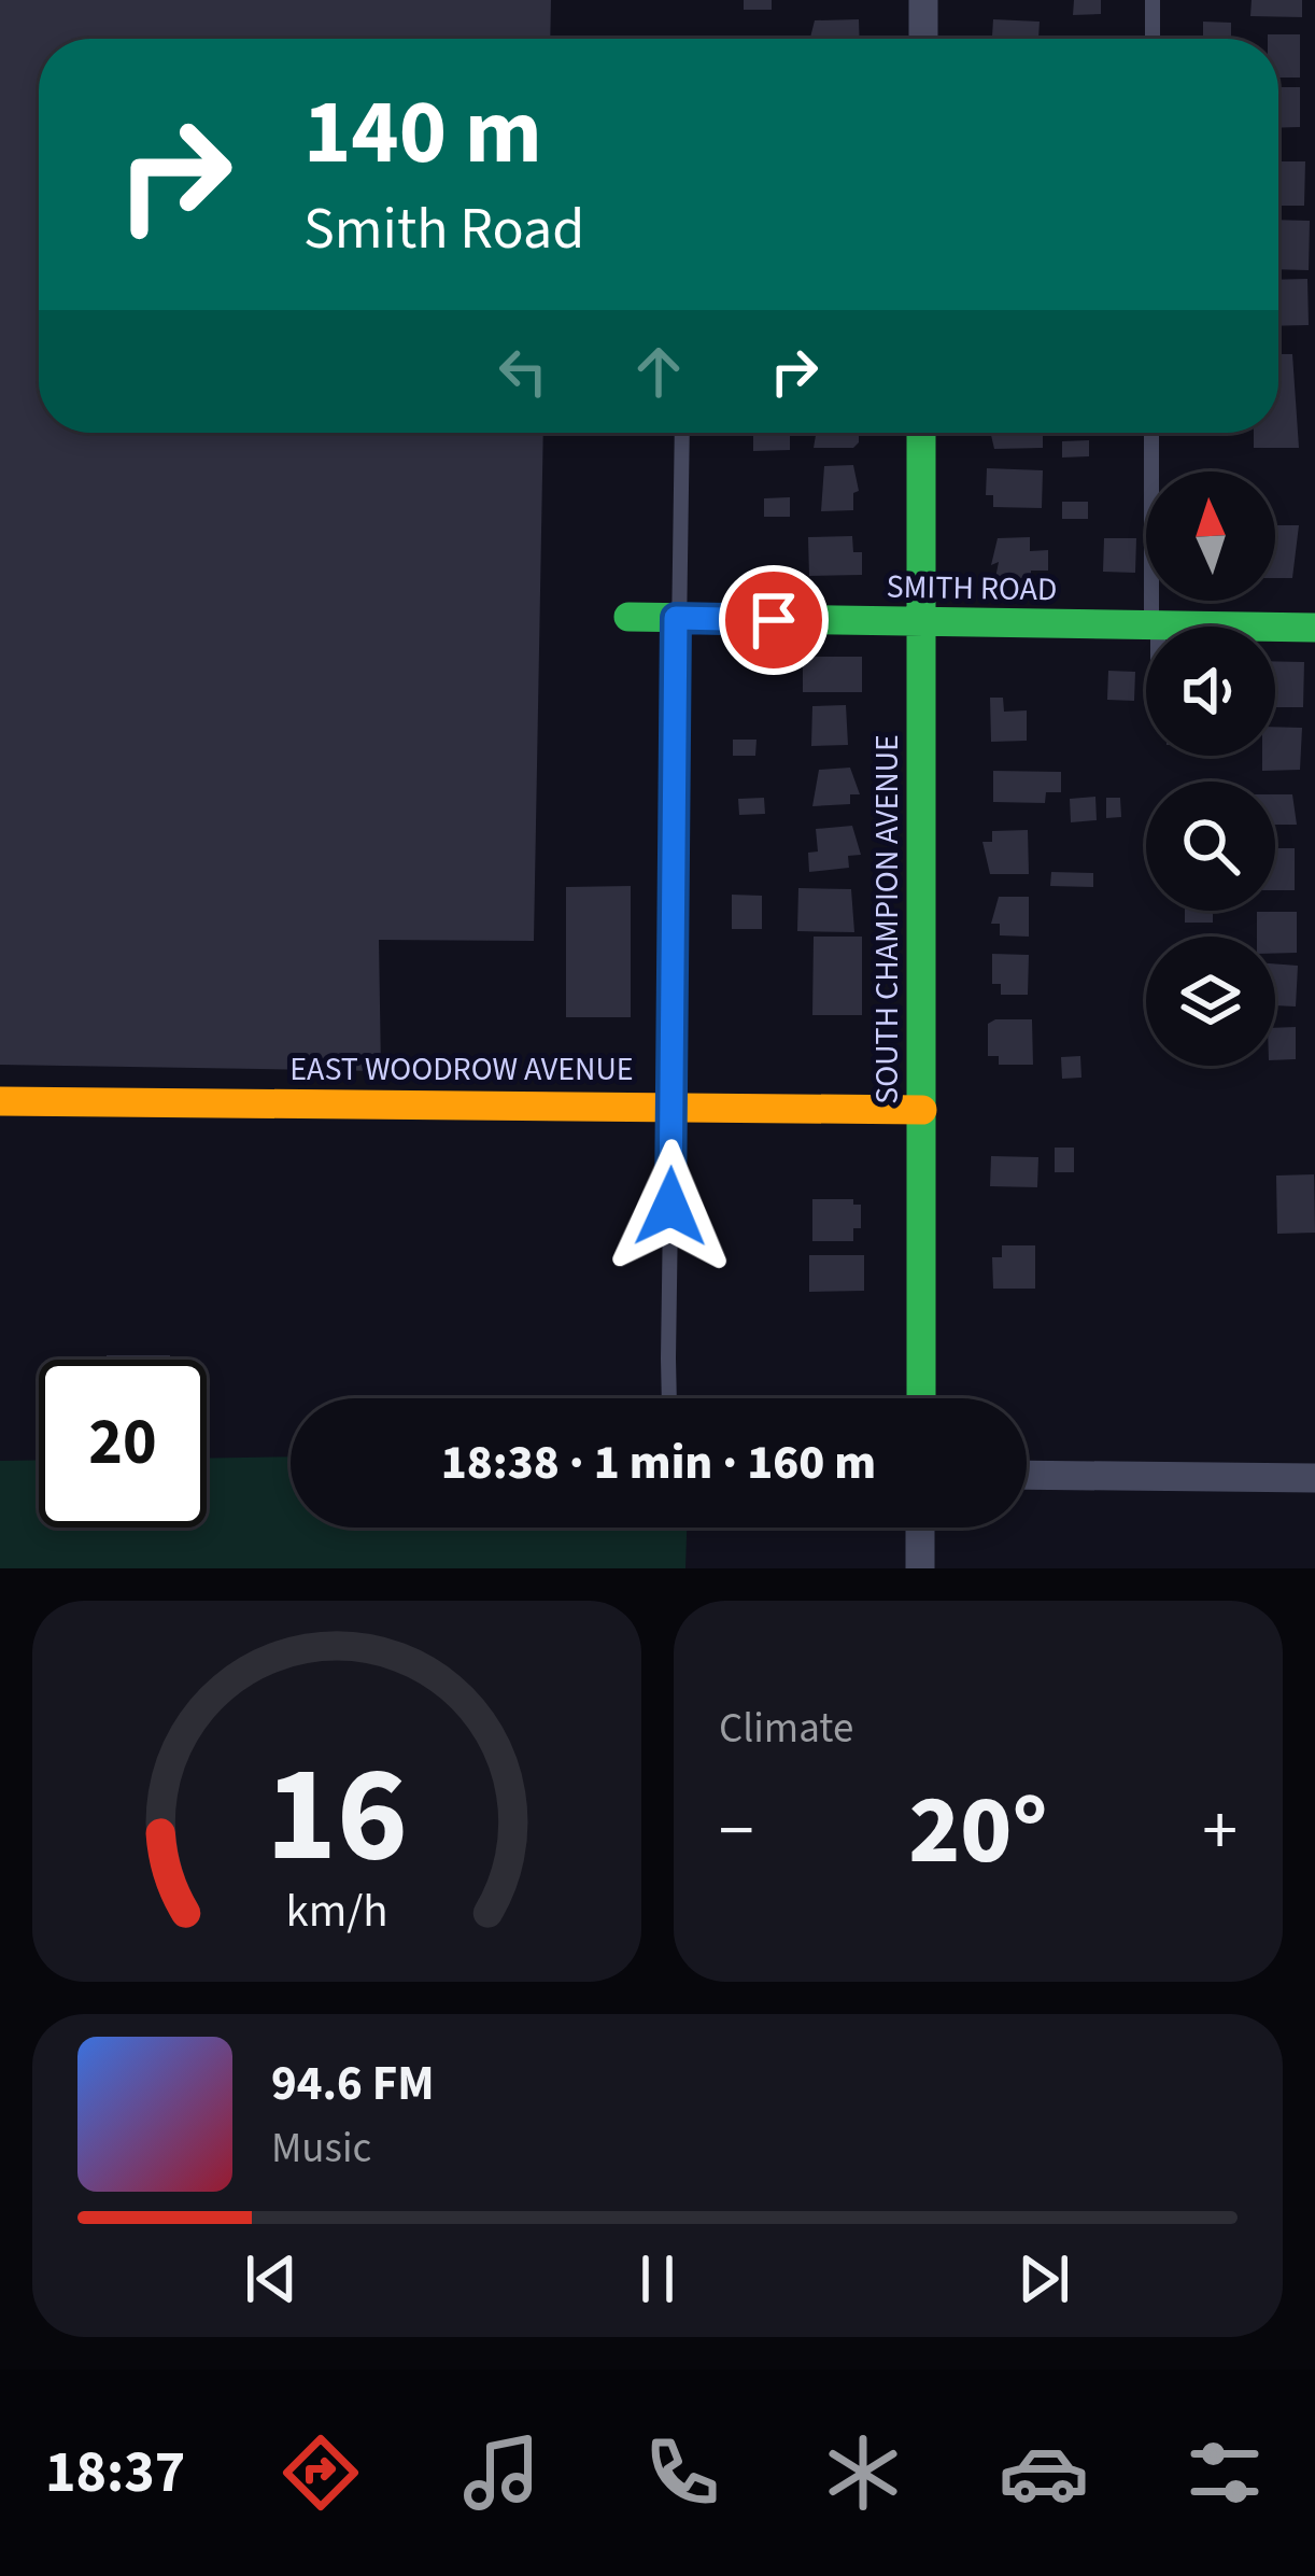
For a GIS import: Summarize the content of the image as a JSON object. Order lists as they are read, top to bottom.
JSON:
{
  "streets": {
    "street": ["SMITH ROAD", "SOUTH CHAMPION AVENUE", "EAST WOODROW AVENUE"]
  },
  "crossings": [
    ["SMITH ROAD", "SOUTH CHAMPION AVENUE"],
    ["SOUTH CHAMPION AVENUE", "EAST WOODROW AVENUE"]
  ],
  "north": "top",
  "page": {
    "turn": ["140 m", "Smith Road"],
    "limit": "20",
    "trip": "18:38 · 1 min · 160 m",
    "tile": "Climate",
    "heat": ["−", "20°", "+"],
    "song": ["94.6 FM", "Music"],
    "tabs": "18:37",
    "gauge": ["16", "km/h"]
  }
}
